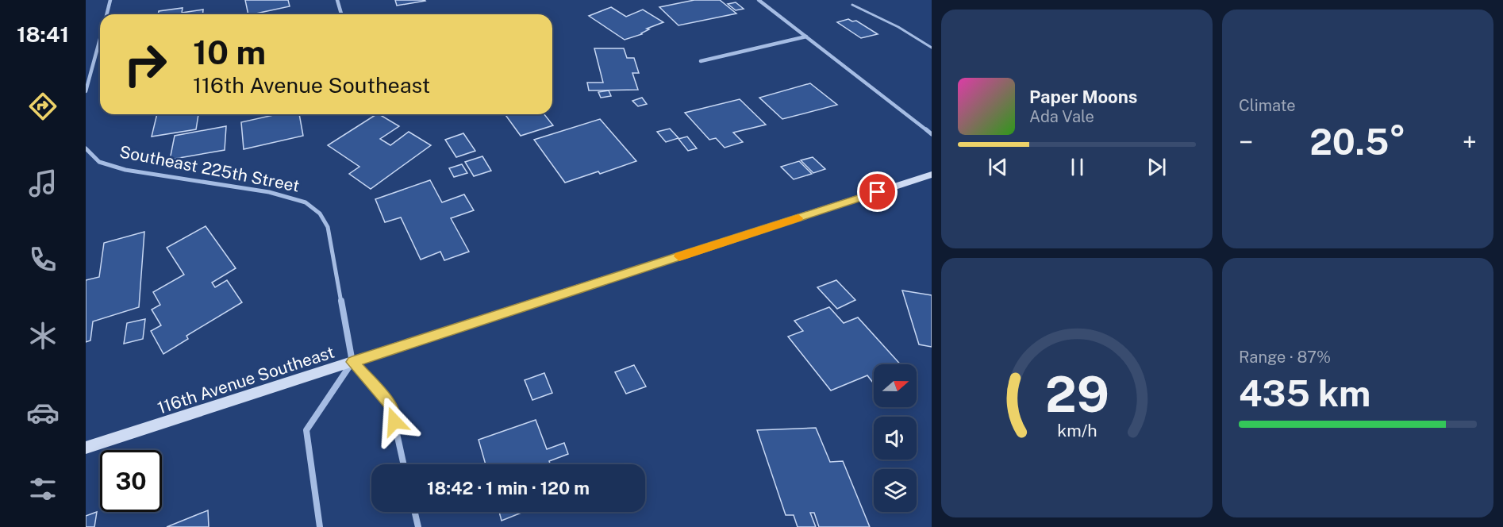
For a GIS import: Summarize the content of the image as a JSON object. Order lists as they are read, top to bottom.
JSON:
{
  "streets": {
    "main road": ["116th Avenue Southeast"],
    "street": ["Southeast 225th Street"]
  },
  "crossings": [
    ["Southeast 225th Street", "116th Avenue Southeast"]
  ],
  "north": "right",
  "page": {
    "tabs": "18:41",
    "tile": [
      "Climate",
      ["Range · 87%", "435 km"]
    ],
    "turn": ["10 m", "116th Avenue Southeast"],
    "song": ["Paper Moons", "Ada Vale"],
    "heat": ["−", "20.5°", "+"],
    "limit": "30",
    "trip": "18:42 · 1 min · 120 m",
    "gauge": ["29", "km/h"]
  }
}
